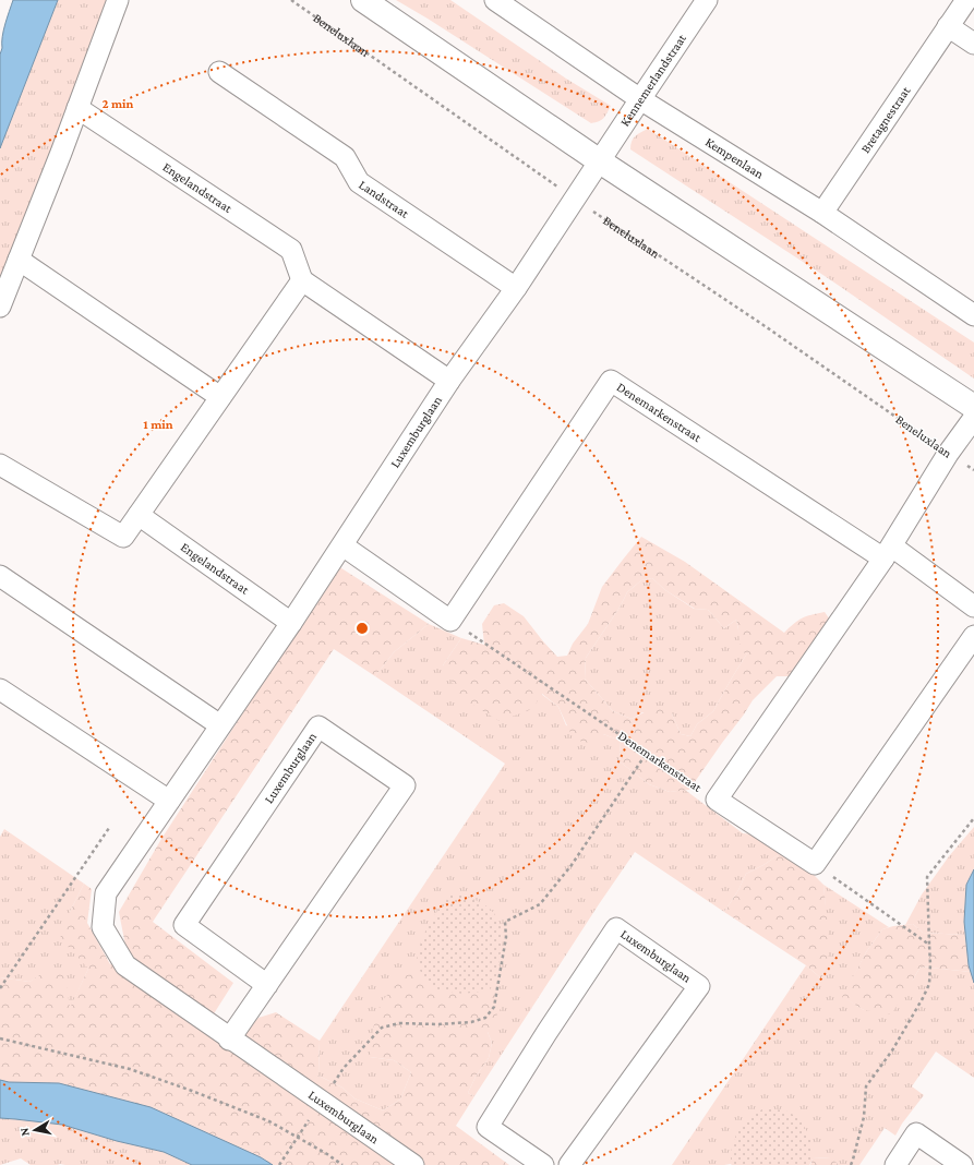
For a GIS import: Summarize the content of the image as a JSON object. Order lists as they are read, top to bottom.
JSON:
{
  "streets": {
    "street": [
      "Kennemerlandstraat",
      "Bretagnestraat",
      "Kempenlaan",
      "Engelandstraat",
      "Landstraat",
      "Denemarkenstraat",
      "Luxemburglaan"
    ],
    "path": ["Beneluxlaan"]
  },
  "crossings": [
    ["Beneluxlaan", "Luxemburglaan"],
    ["Kennemerlandstraat", "Kempenlaan"],
    ["Kennemerlandstraat", "Luxemburglaan"],
    ["Bretagnestraat", "Kempenlaan"],
    ["Engelandstraat", "Luxemburglaan"],
    ["Landstraat", "Luxemburglaan"]
  ],
  "north": "left",
  "rings": ["2 min", "1 min"]
}
